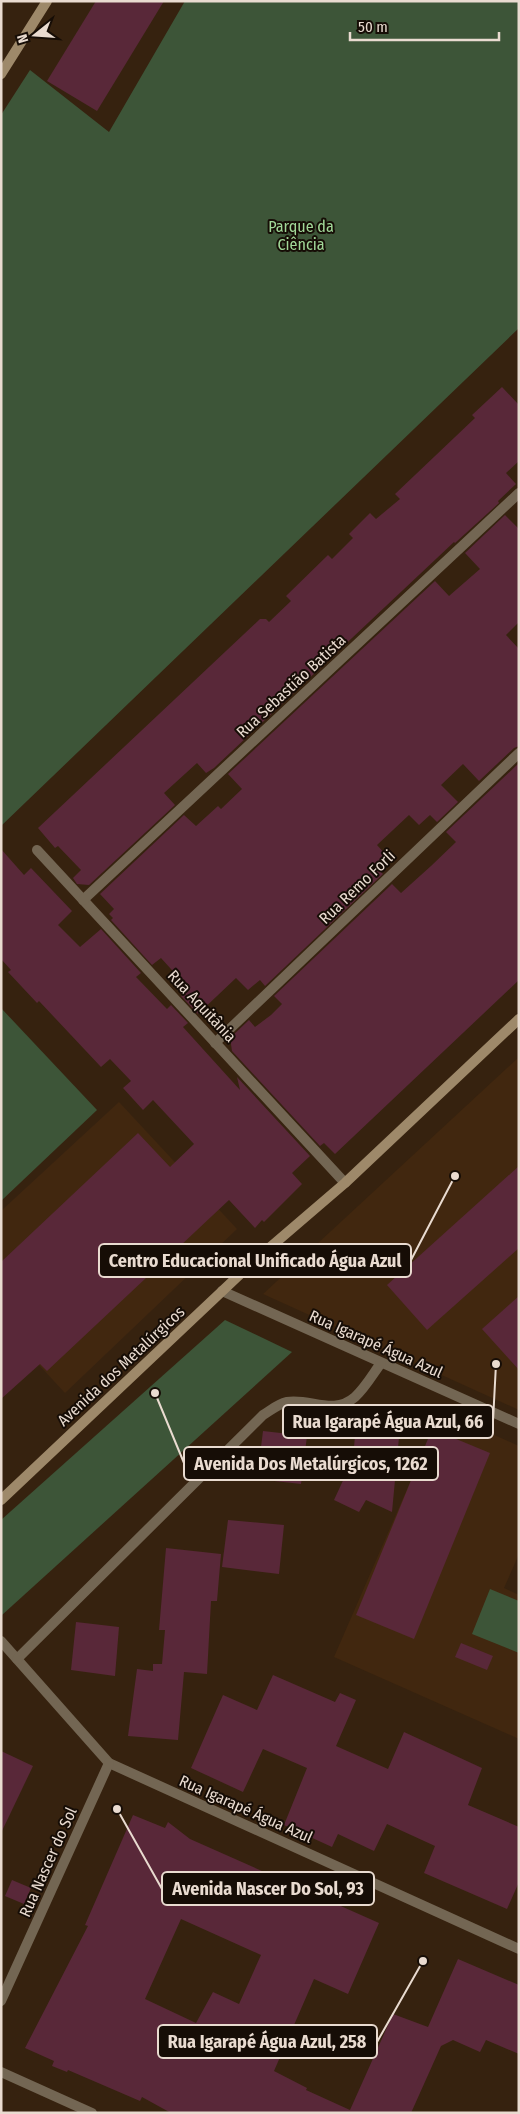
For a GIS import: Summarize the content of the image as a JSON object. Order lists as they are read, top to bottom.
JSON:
{
  "streets": {
    "main road": ["Avenida dos Metalúrgicos"],
    "street": [
      "Rua Sebastião Batista",
      "Rua Remo Forli",
      "Rua Aquitânia",
      "Rua Igarapé Água Azul",
      "Rua Nascer do Sol"
    ]
  },
  "crossings": [
    ["Rua Sebastião Batista", "Rua Aquitânia"],
    ["Rua Remo Forli", "Rua Aquitânia"],
    ["Rua Aquitânia", "Avenida dos Metalúrgicos"],
    ["Rua Igarapé Água Azul", "Avenida dos Metalúrgicos"],
    ["Rua Igarapé Água Azul", "Rua Nascer do Sol"]
  ],
  "parks": ["Parque da Ciência"],
  "places": [
    "Centro Educacional Unificado Água Azul",
    "Rua Igarapé Água Azul, 66",
    "Avenida Dos Metalúrgicos, 1262",
    "Avenida Nascer Do Sol, 93",
    "Rua Igarapé Água Azul, 258"
  ],
  "scale_bar": "50 m",
  "north": "left"
}
